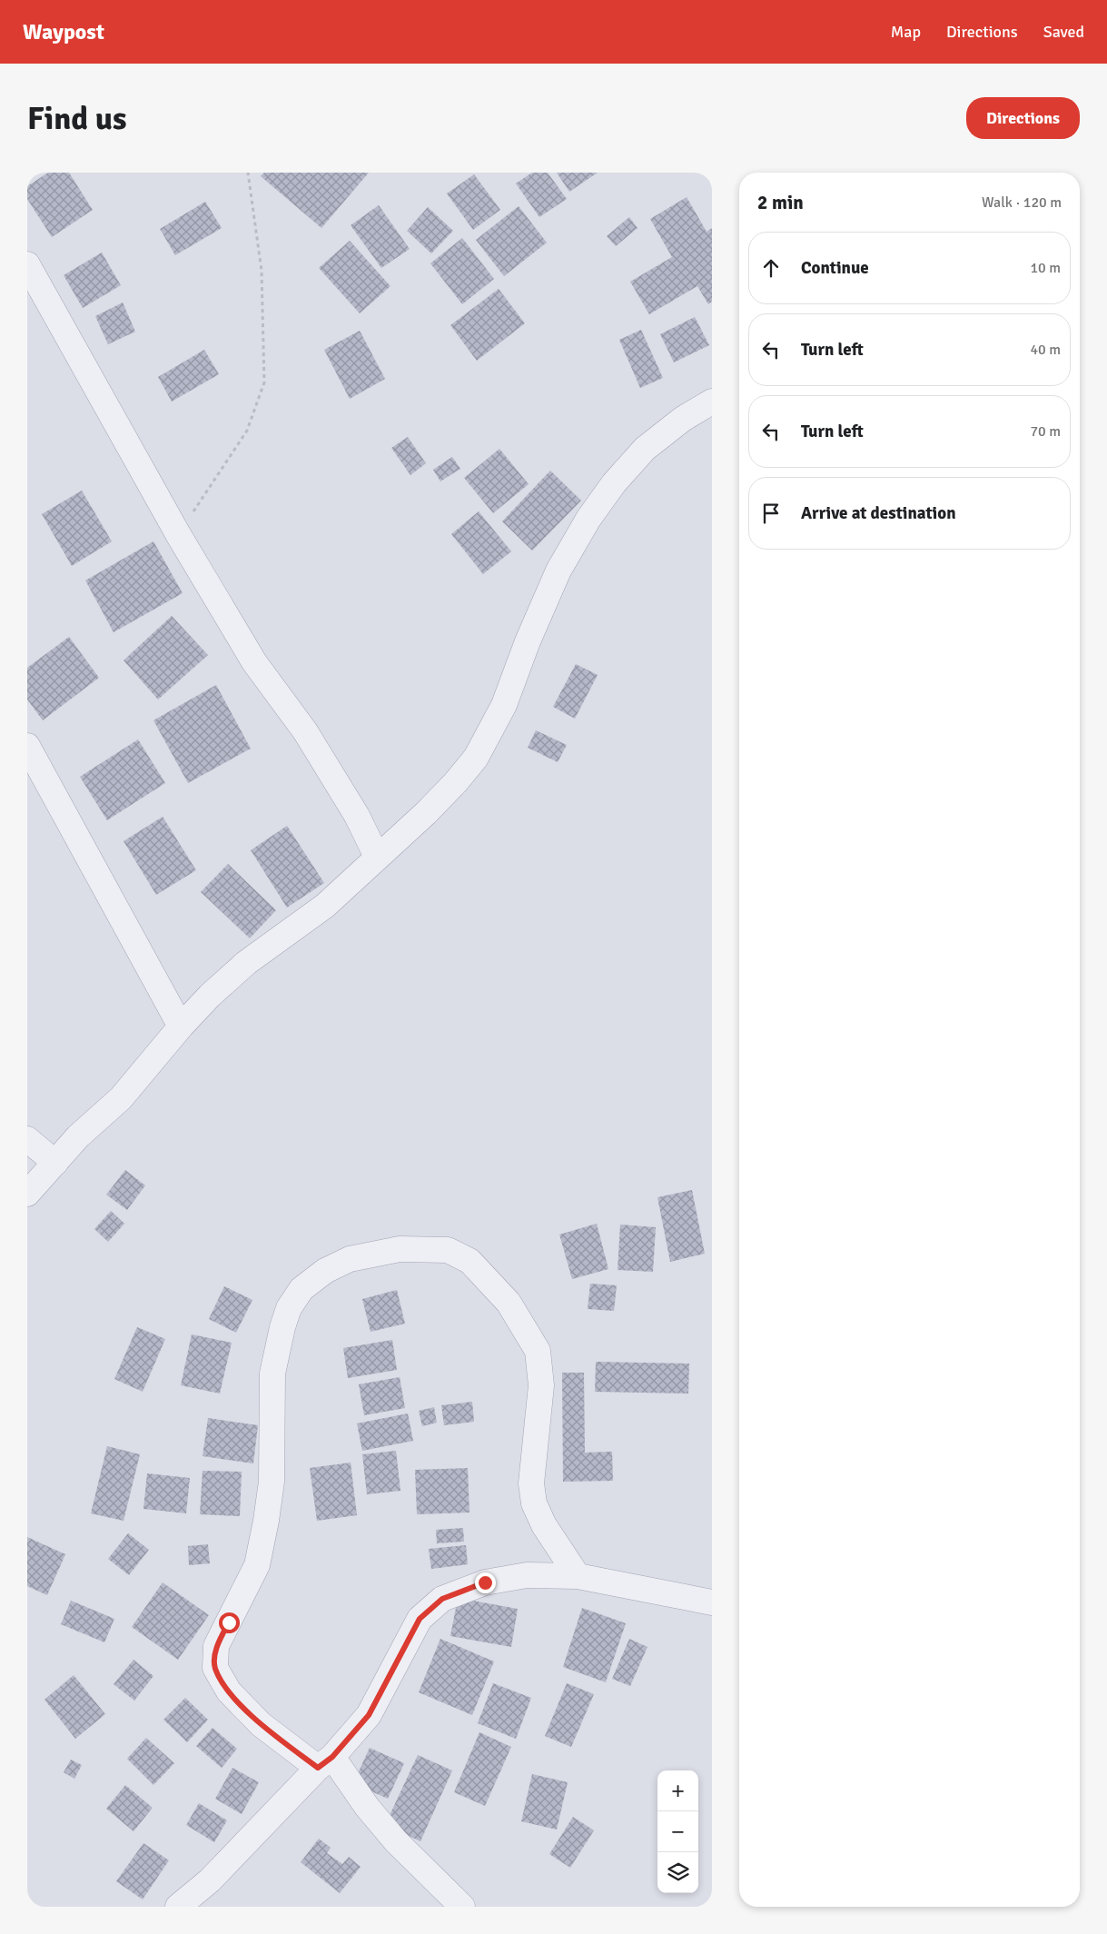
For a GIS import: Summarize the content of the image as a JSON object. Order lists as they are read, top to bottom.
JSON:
{
  "page": {
    "header": "Waypost",
    "nav": ["Map", "Directions", "Saved"],
    "buttons": "Directions",
    "title": "Find us",
    "heading": ["2 min", "Walk · 120 m"],
    "list": [
      ["Continue", "10 m"],
      ["Turn left", "40 m"],
      ["Turn left", "70 m"],
      "Arrive at destination"
    ],
    "map_buttons": ["+", "−"]
  }
}
